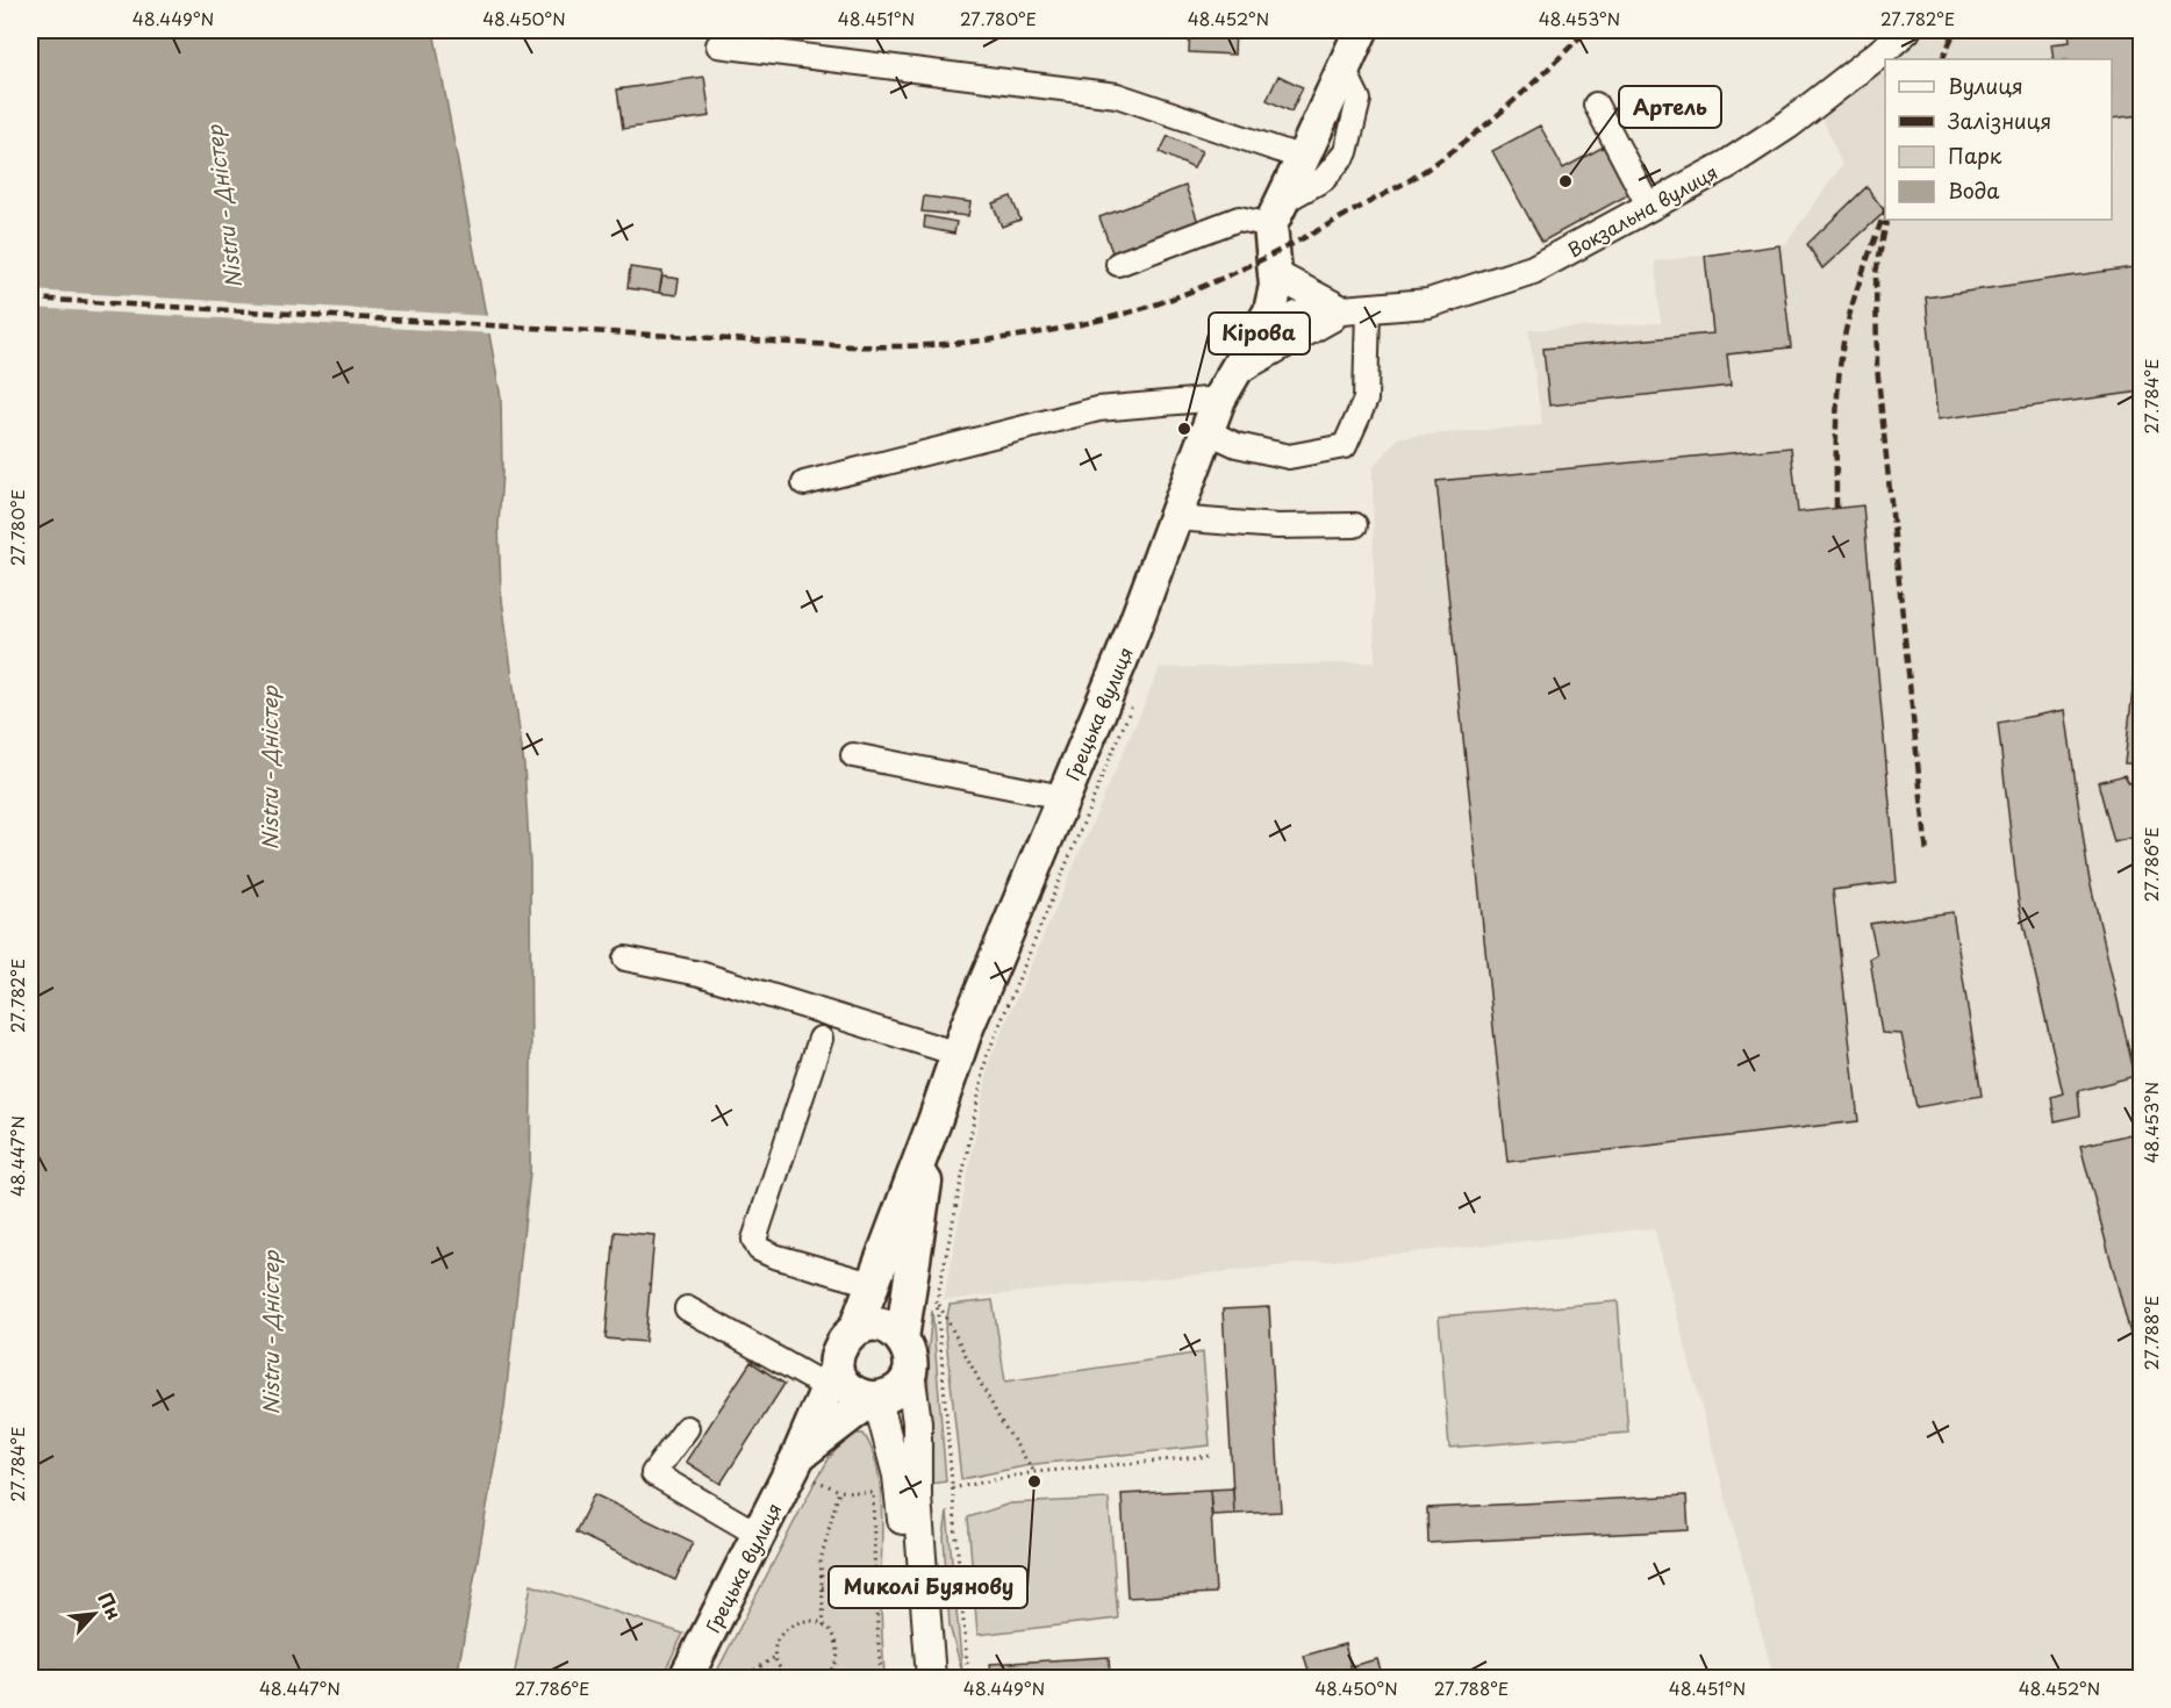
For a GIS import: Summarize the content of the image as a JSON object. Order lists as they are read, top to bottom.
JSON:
{
  "streets": {
    "highway": ["Грецька вулиця"],
    "main road": ["Вокзальна вулиця"]
  },
  "crossings": [
    ["Вокзальна вулиця", "Грецька вулиця"]
  ],
  "water": ["Nistru - Дністер"],
  "places": ["Артель", "Кірова", "Миколі Буянову"],
  "legend": [
    "Вулиця",
    "Залізниця",
    "Парк",
    "Вода"
  ],
  "north": "top right",
  "coordinates": [
    "48.449°N",
    "48.450°N",
    "48.451°N",
    "27.780°E",
    "48.452°N",
    "48.453°N",
    "27.782°E",
    "27.784°E",
    "27.786°E",
    "48.447°N",
    "27.788°E"
  ]
}
